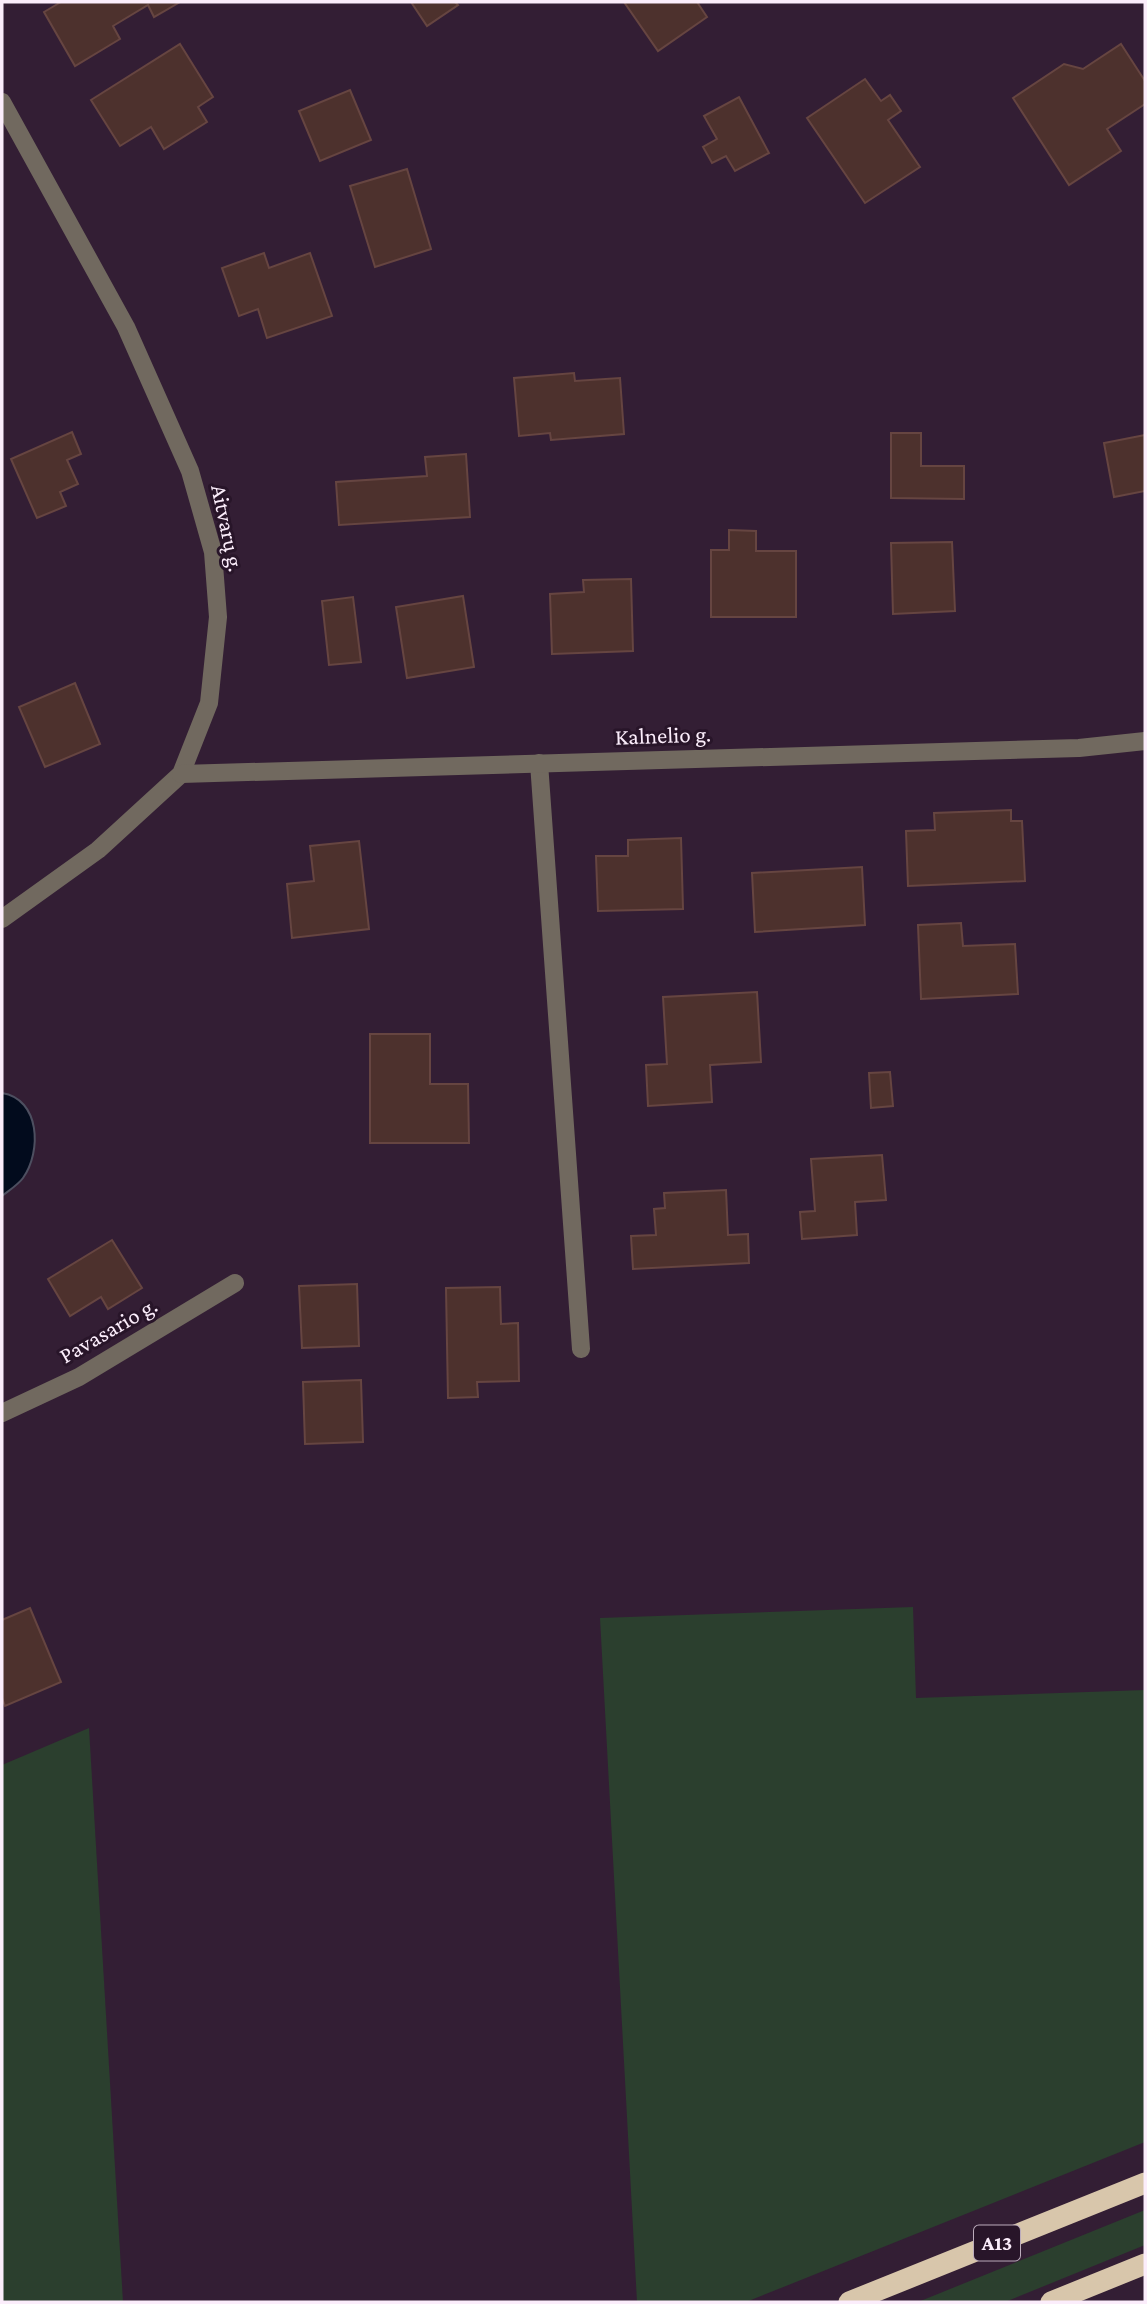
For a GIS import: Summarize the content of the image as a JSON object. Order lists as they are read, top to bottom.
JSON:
{
  "streets": {
    "highway": ["A13"],
    "street": ["Aitvarų g.", "Kalnelio g.", "Pavasario g."]
  },
  "crossings": [
    ["Aitvarų g.", "Kalnelio g."]
  ]
}
